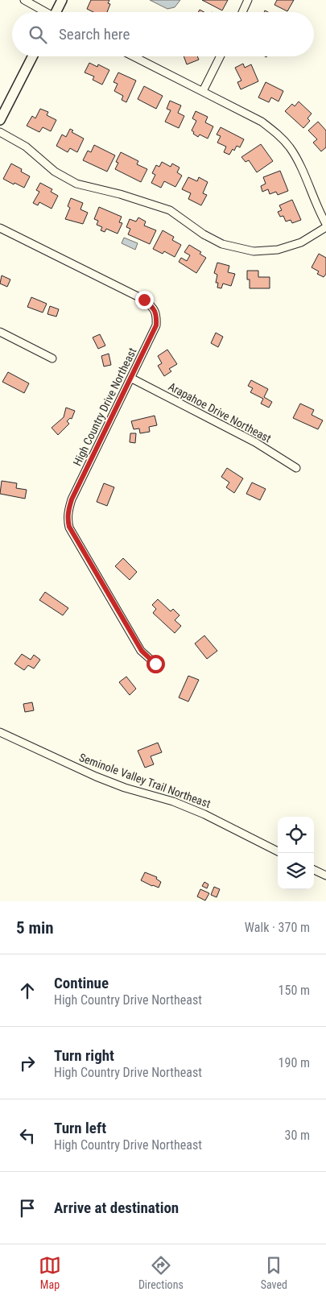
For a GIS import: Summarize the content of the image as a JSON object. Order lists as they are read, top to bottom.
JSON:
{
  "streets": {
    "street": ["High Country Drive Northeast", "Arapahoe Drive Northeast", "Seminole Valley Trail Northeast"]
  },
  "crossings": [
    ["High Country Drive Northeast", "Arapahoe Drive Northeast"]
  ],
  "page": {
    "search": "Search here",
    "heading": ["5 min", "Walk · 370 m"],
    "list": [
      ["Continue", "High Country Drive Northeast", "150 m"],
      ["Turn right", "High Country Drive Northeast", "190 m"],
      ["Turn left", "High Country Drive Northeast", "30 m"],
      "Arrive at destination"
    ],
    "nav": ["Map", "Directions", "Saved"]
  }
}
